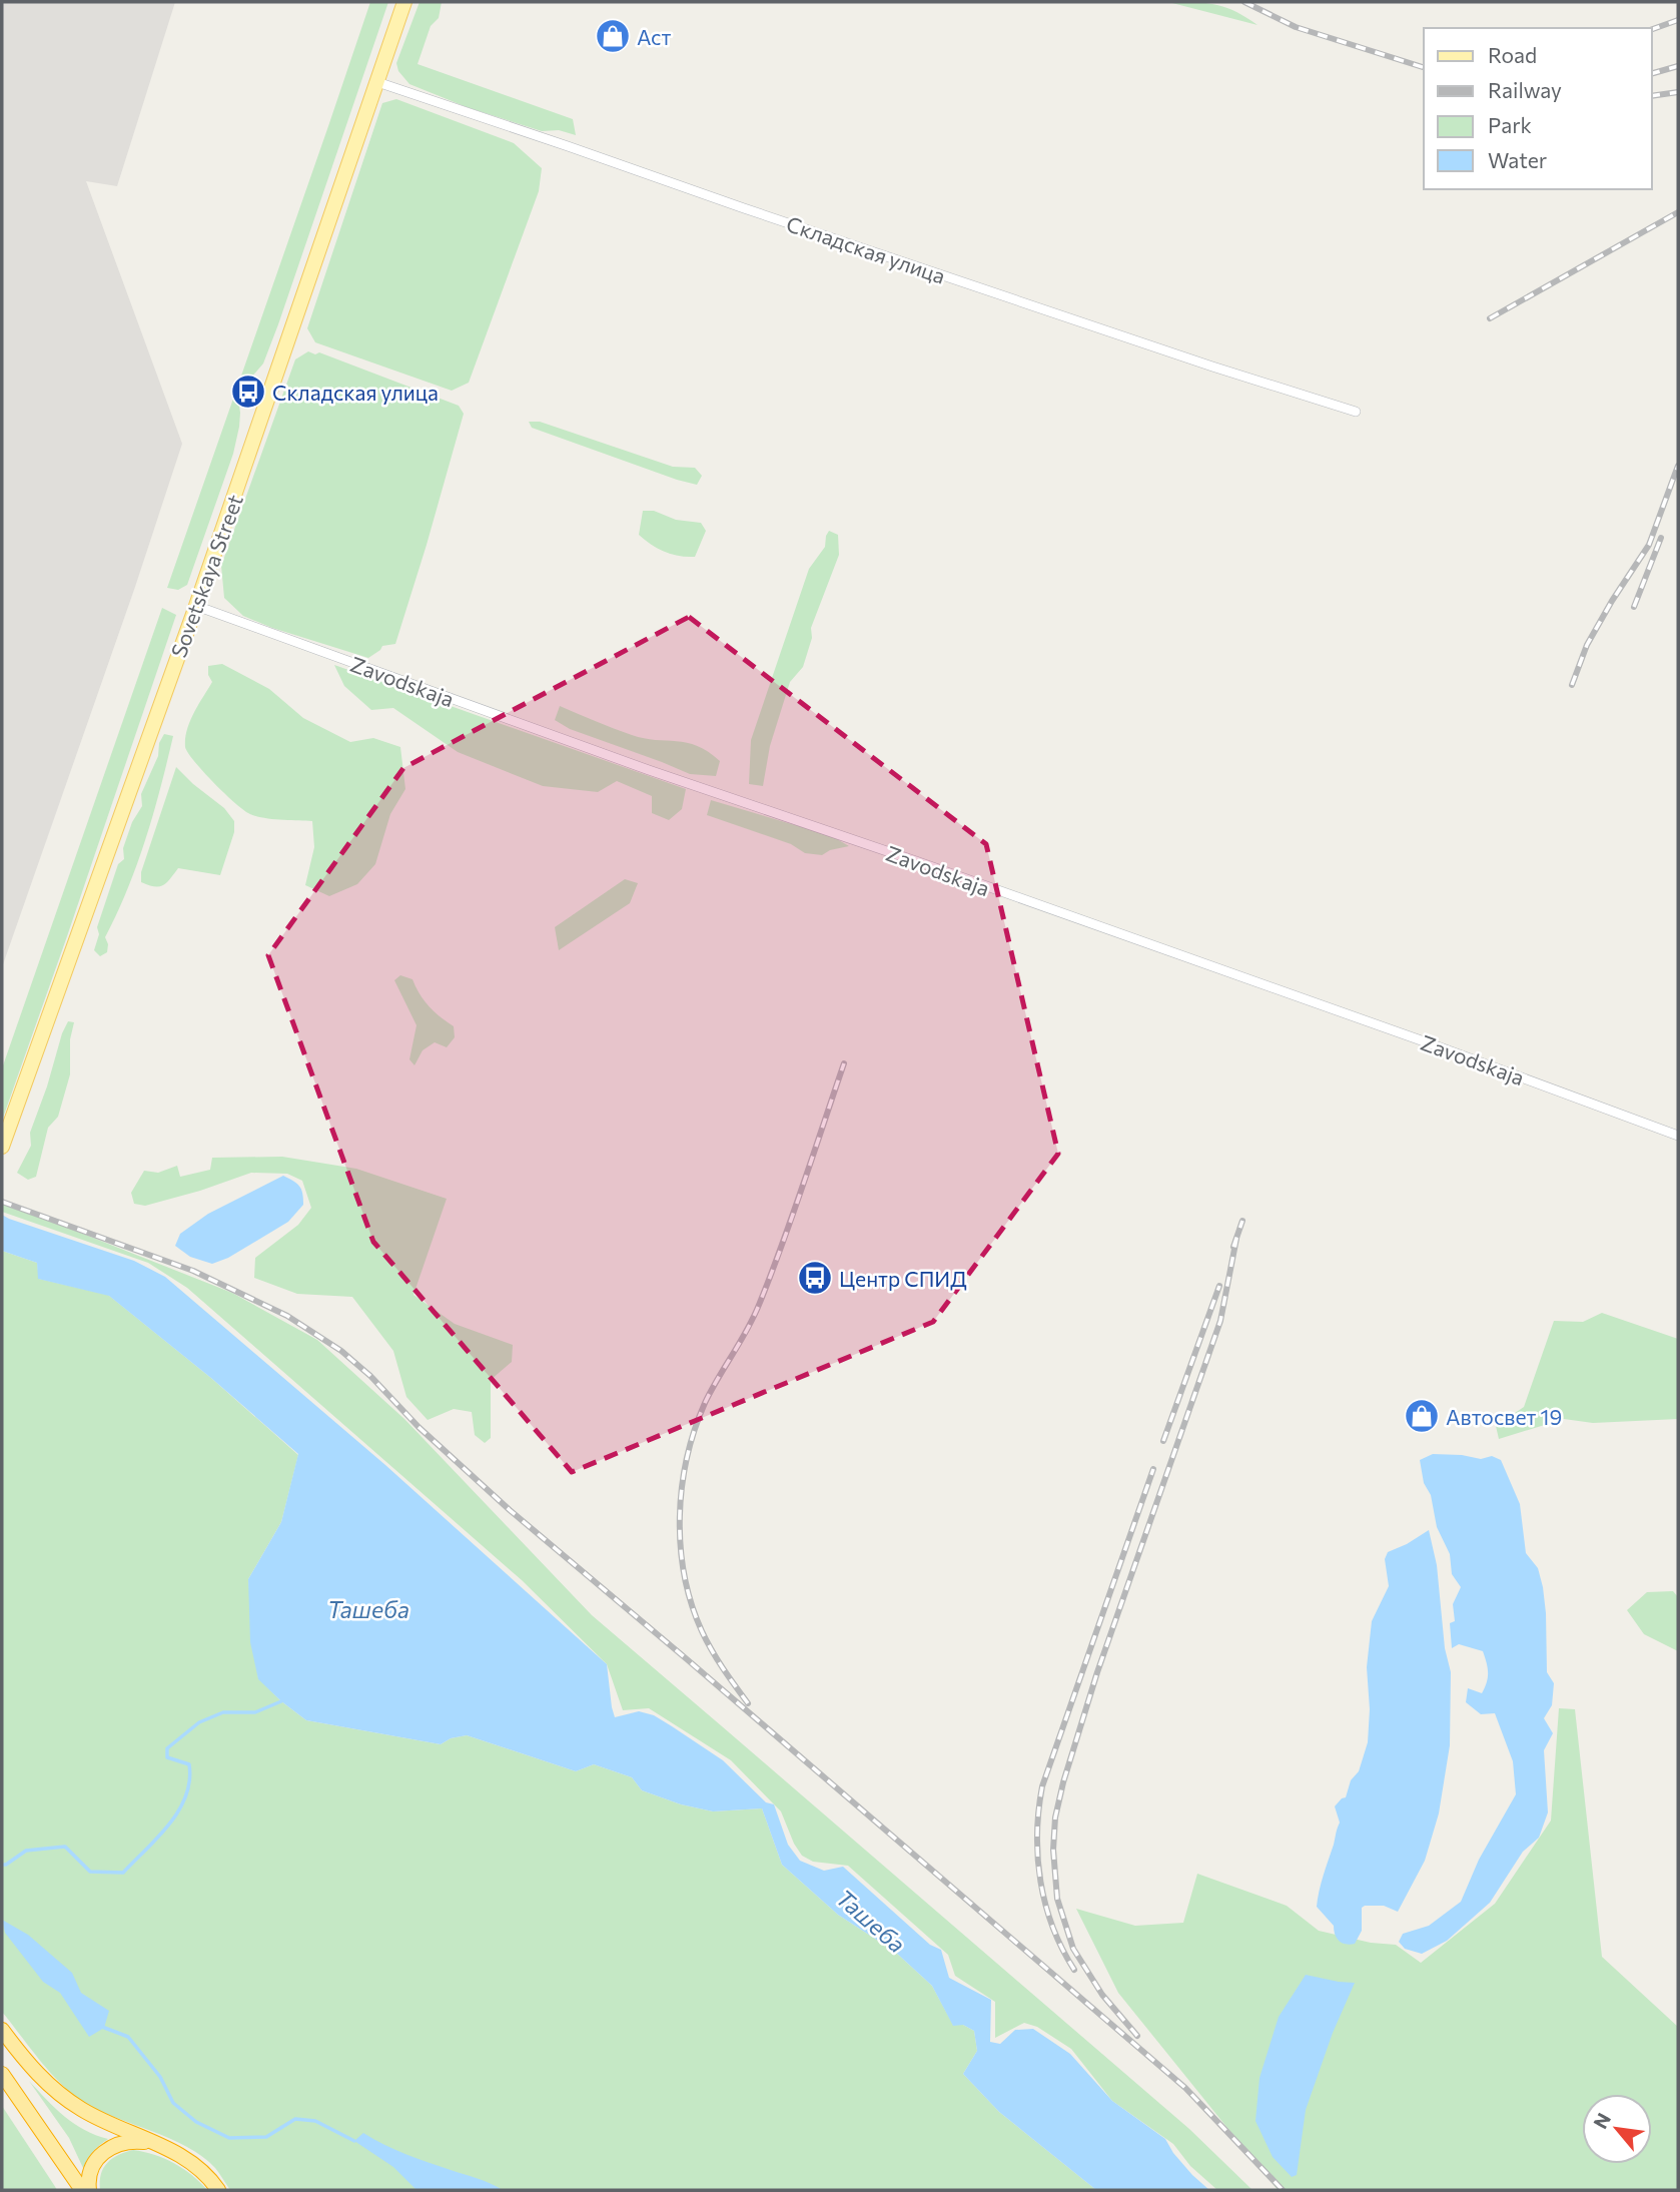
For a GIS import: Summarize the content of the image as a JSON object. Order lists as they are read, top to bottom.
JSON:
{
  "streets": {
    "main road": ["Sovetskaya Street"],
    "street": ["Складская улица", "Zavodskaja"]
  },
  "crossings": [
    ["Складская улица", "Sovetskaya Street"],
    ["Sovetskaya Street", "Zavodskaja"]
  ],
  "water": ["Ташеба"],
  "places": {
    "shop": ["Аст", "Автосвет 19"],
    "bus stop": ["Складская улица", "Центр СПИД"]
  },
  "legend": [
    "Road",
    "Railway",
    "Park",
    "Water"
  ],
  "north": "top left"
}
